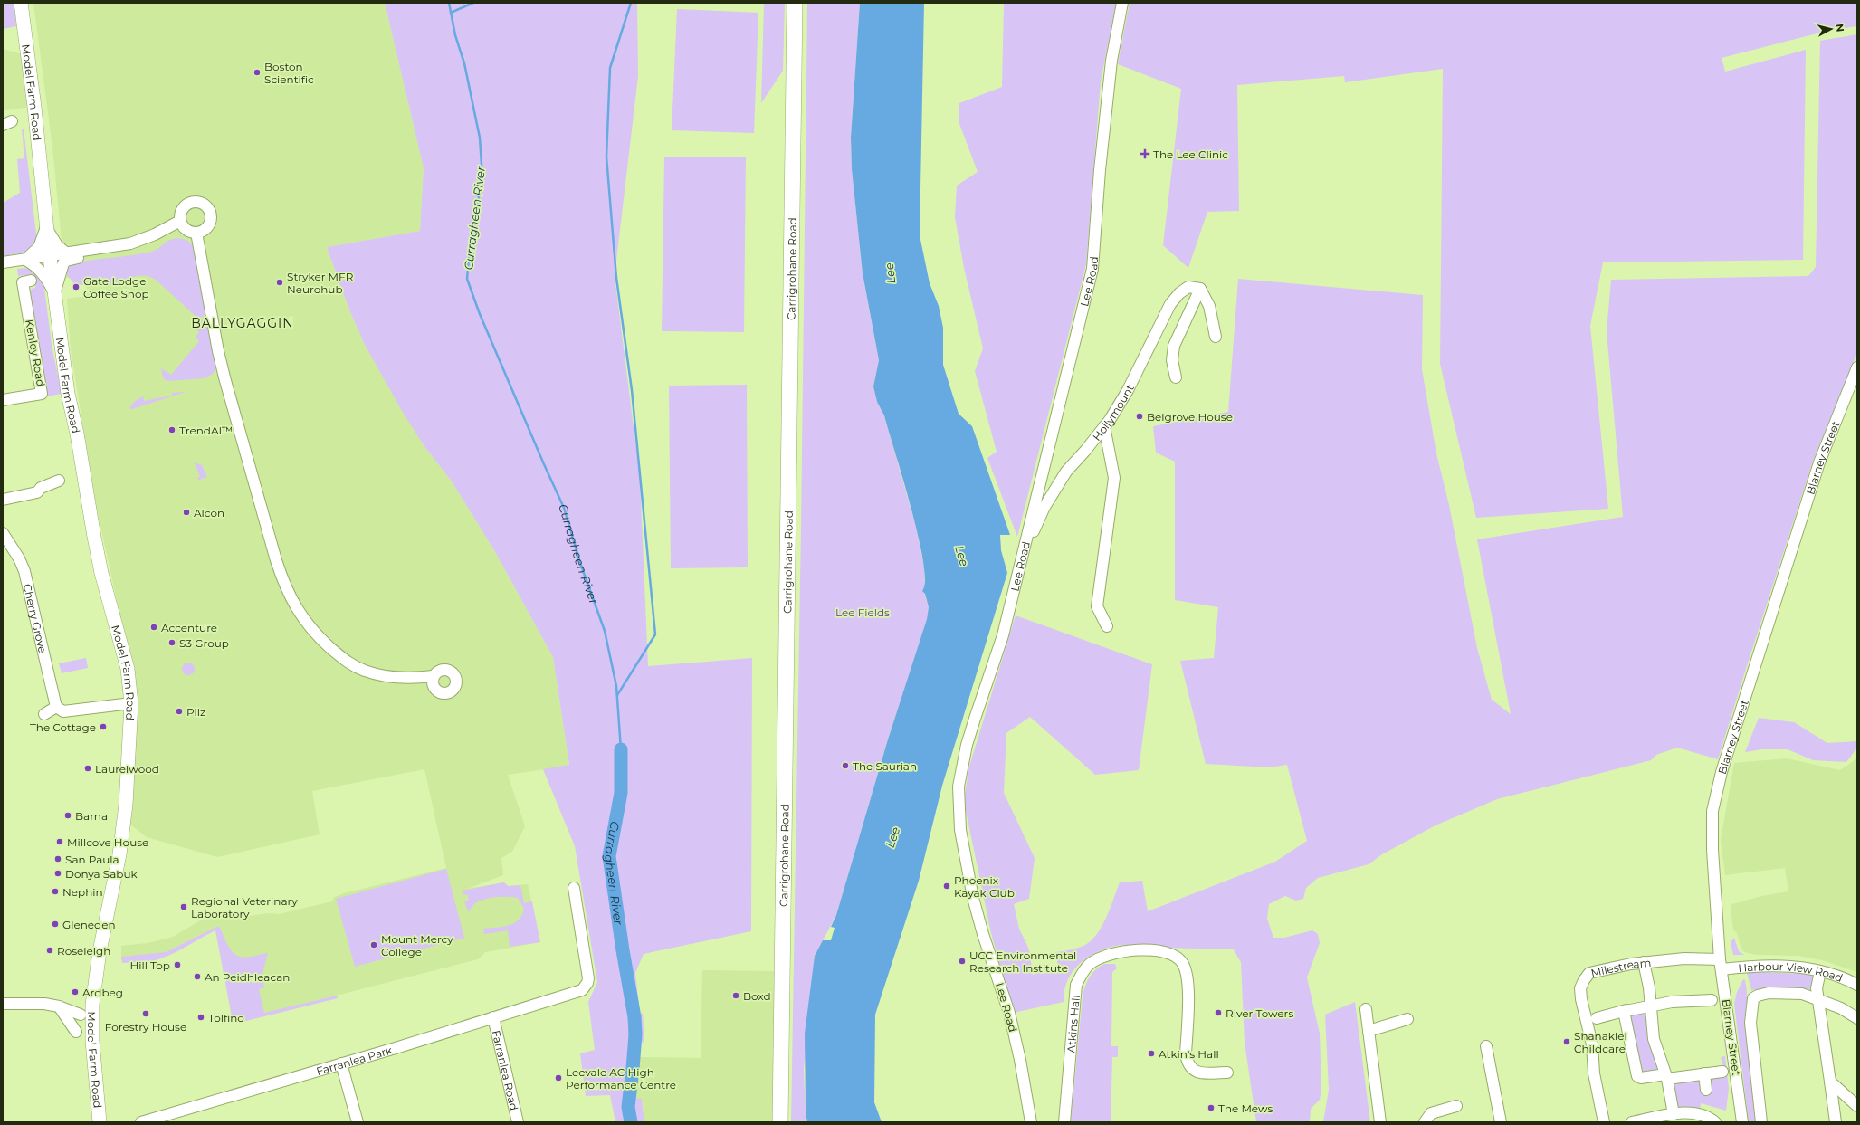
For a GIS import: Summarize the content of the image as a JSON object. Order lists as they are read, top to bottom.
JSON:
{
  "streets": {
    "highway": ["Carrigrohane Road"],
    "main road": ["Model Farm Road"],
    "street": [
      "Lee Road",
      "Kenley Road",
      "Hollymount",
      "Blarney Street",
      "Cherry Grove",
      "Milestream",
      "Harbour View Road",
      "Atkins Hall",
      "Farranlea Park",
      "Farranlea Road"
    ]
  },
  "crossings": [
    ["Lee Road", "Hollymount"],
    ["Blarney Street", "Milestream"],
    ["Blarney Street", "Harbour View Road"],
    ["Milestream", "Harbour View Road"],
    ["Farranlea Park", "Farranlea Road"]
  ],
  "districts": ["BALLYGAGGIN"],
  "water": ["Curragheen River", "Lee"],
  "parks": ["Lee Fields"],
  "places": {
    "other": [
      "Boston Scientific",
      "Stryker MFR Neurohub",
      "Gate Lodge Coffee Shop",
      "Belgrove House",
      "TrendAI™",
      "Alcon",
      "Accenture",
      "S3 Group",
      "Pilz",
      "The Cottage",
      "The Saurian",
      "Laurelwood",
      "Barna",
      "Millcove House",
      "San Paula",
      "Donya Sabuk",
      "Phoenix Kayak Club",
      "Nephin",
      "Regional Veterinary Laboratory",
      "Gleneden",
      "Mount Mercy College",
      "Roseleigh",
      "UCC Environmental Research Institute",
      "Hill Top",
      "An Peidhleacan",
      "Ardbeg",
      "Boxd",
      "River Towers",
      "Forestry House",
      "Tolfino",
      "Shanakiel Childcare",
      "Atkin's Hall",
      "Leevale AC High Performance Centre",
      "The Mews"
    ],
    "health": ["The Lee Clinic"]
  },
  "north": "right"
}
